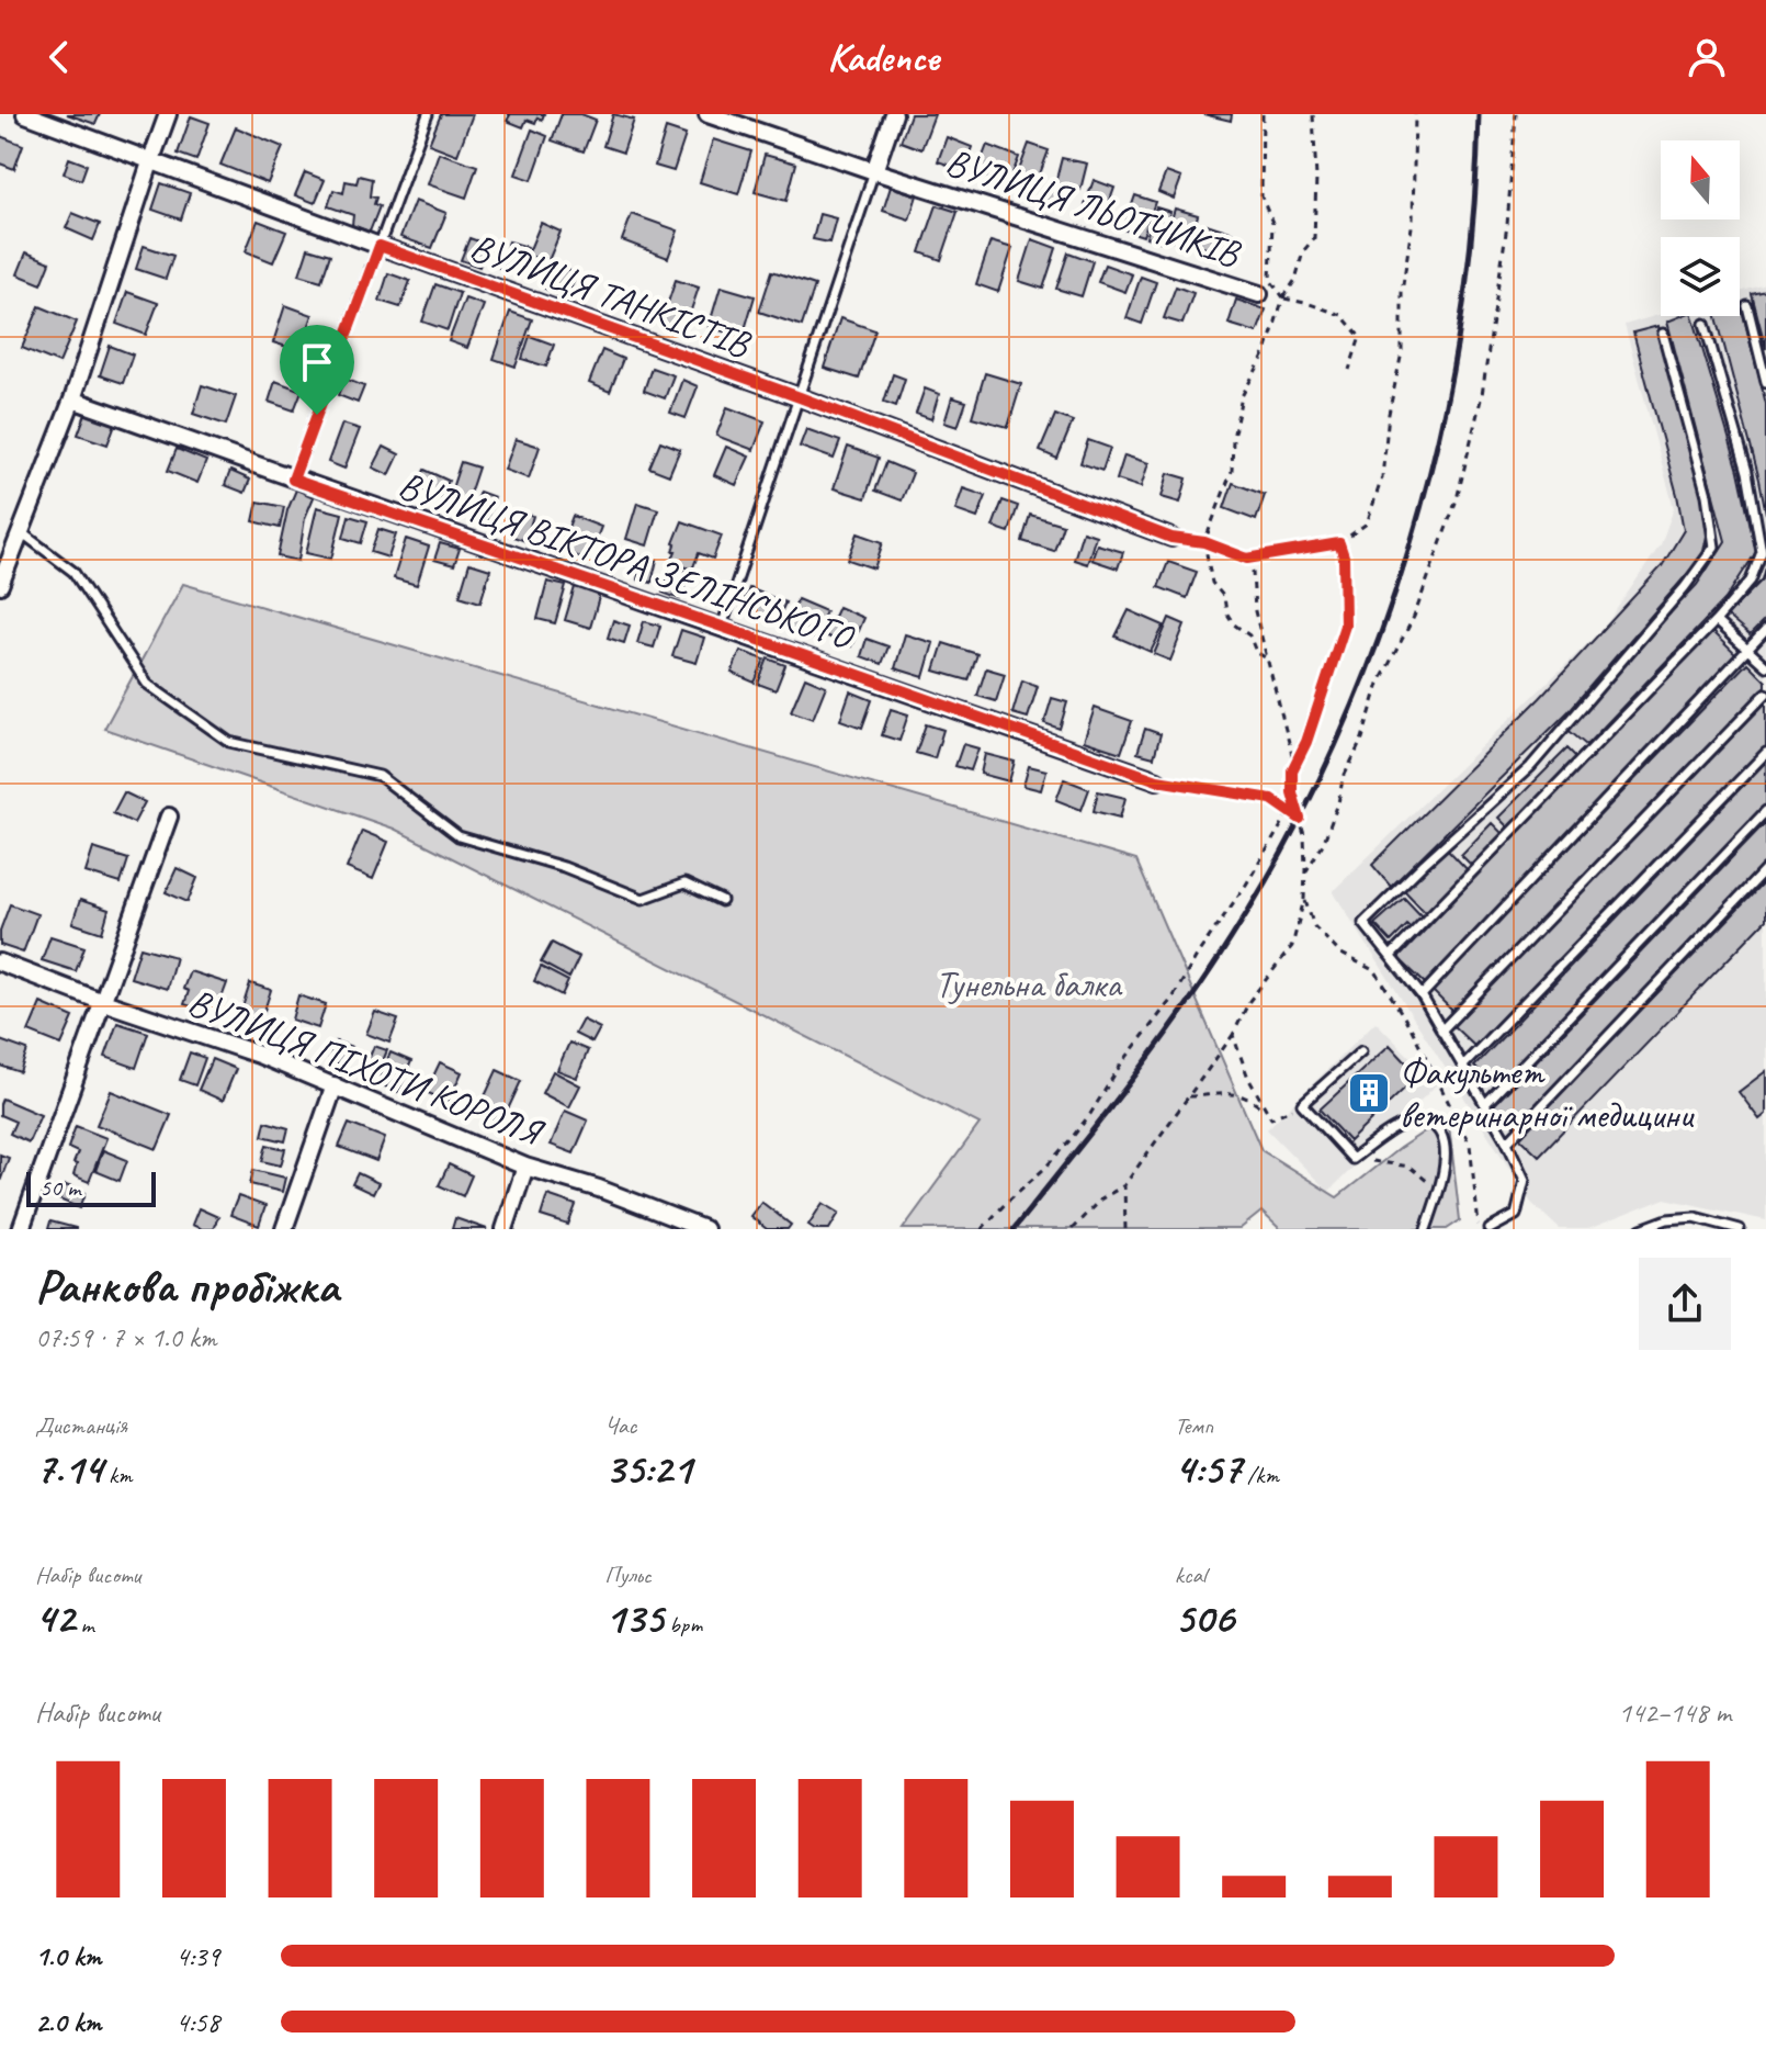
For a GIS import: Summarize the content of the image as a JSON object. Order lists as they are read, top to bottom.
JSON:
{
  "streets": {
    "street": [
      "ВУЛИЦЯ ЛЬОТЧИКІВ",
      "ВУЛИЦЯ ТАНКІСТІВ",
      "ВУЛИЦЯ ВІКТОРА ЗЕЛІНСЬКОГО",
      "ВУЛИЦЯ ПІХОТИ КОРОЛЯ"
    ]
  },
  "parks": ["Тунельна балка"],
  "places": {
    "building": ["Факультет ветеринарної медицини"]
  },
  "scale_bar": "50 m",
  "north": "top",
  "page": {
    "header": "Kadence",
    "scale": "50 m",
    "heading": ["Ранкова пробіжка", "07:59 · 7 × 1.0 km"],
    "stats": [
      ["Дистанція", "7.14 km"],
      ["Час", "35:21"],
      ["Темп", "4:57 /km"],
      ["Набір висоти", "42 m"],
      ["Пульс", "135 bpm"],
      ["kcal", "506"]
    ],
    "chart": ["Набір висоти", "142–148 m"],
    "list": [
      {
        "name": "1.0 km",
        "note": "4:39"
      },
      {
        "name": "2.0 km",
        "note": "4:58"
      }
    ]
  }
}
